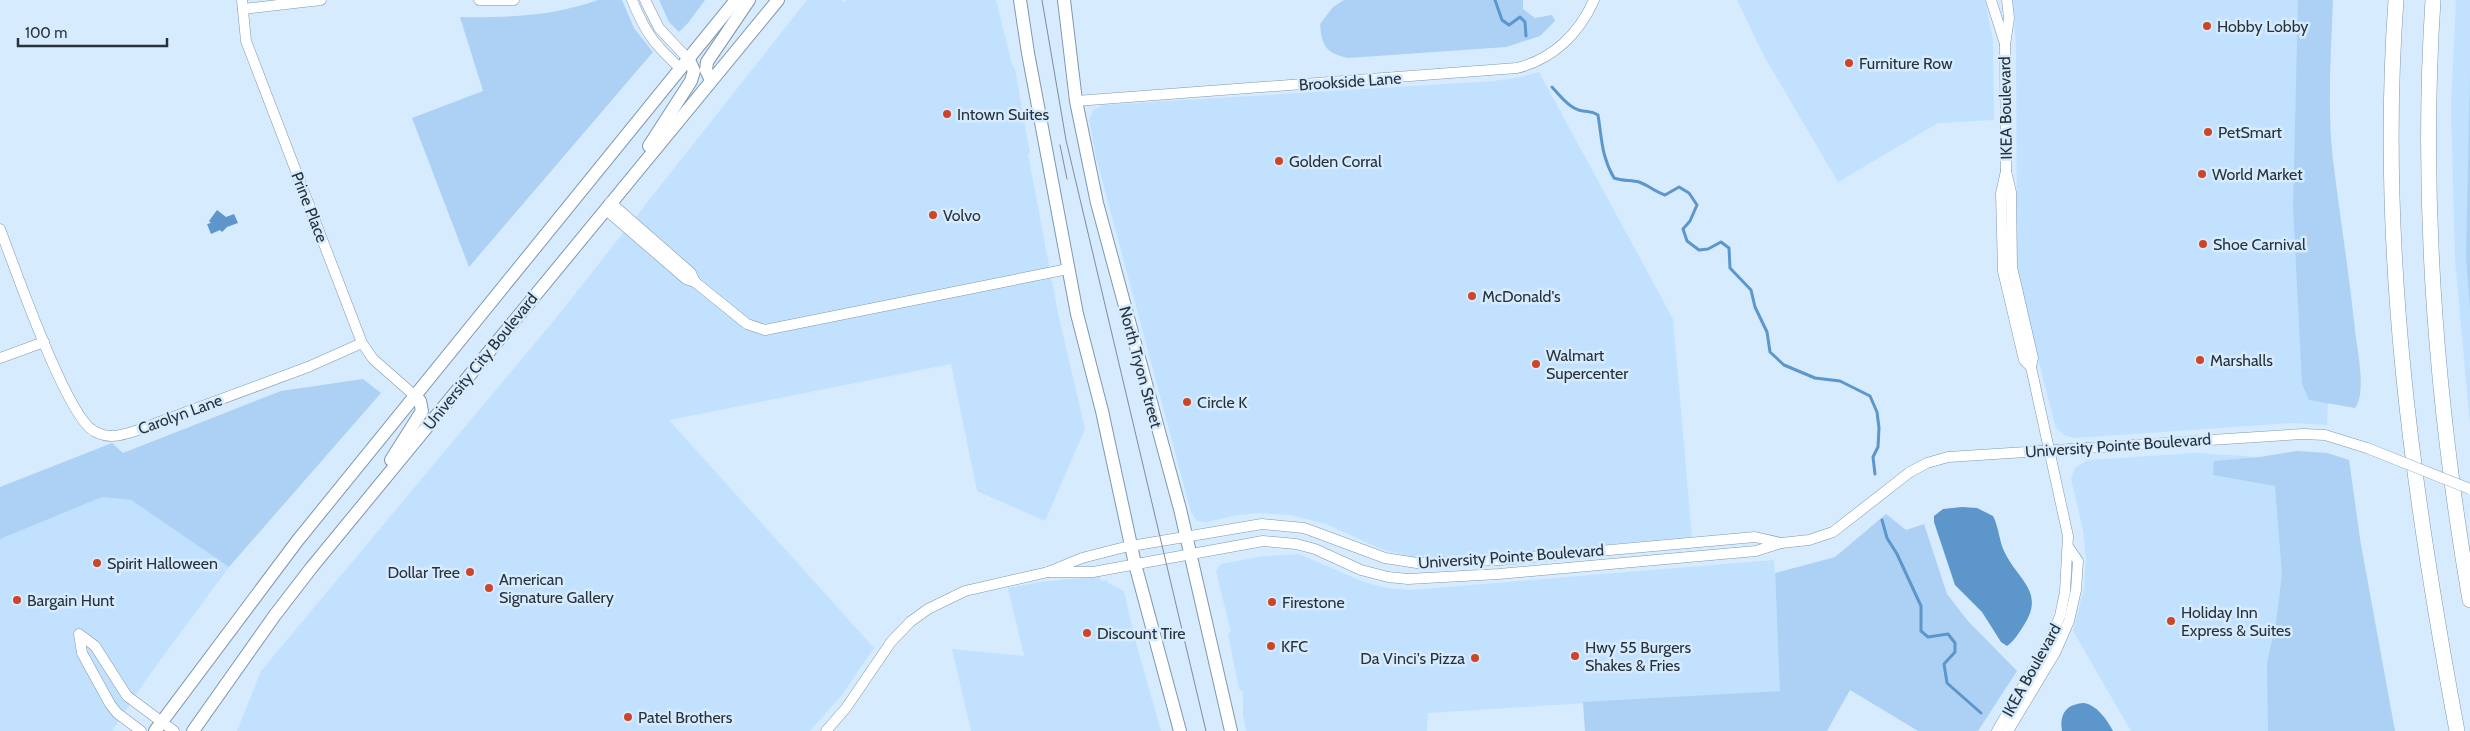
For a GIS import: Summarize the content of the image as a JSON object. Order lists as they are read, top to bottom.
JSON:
{
  "streets": {
    "main road": ["University City Boulevard", "North Tryon Street"],
    "street": [
      "Brookside Lane",
      "IKEA Boulevard",
      "Prine Place",
      "Carolyn Lane",
      "University Pointe Boulevard"
    ]
  },
  "crossings": [
    ["Brookside Lane", "North Tryon Street"],
    ["IKEA Boulevard", "University Pointe Boulevard"],
    ["Prine Place", "University City Boulevard"],
    ["Prine Place", "Carolyn Lane"],
    ["North Tryon Street", "University Pointe Boulevard"]
  ],
  "places": [
    "Hobby Lobby",
    "Furniture Row",
    "Intown Suites",
    "PetSmart",
    "Golden Corral",
    "World Market",
    "Volvo",
    "Shoe Carnival",
    "McDonald's",
    "Marshalls",
    "Walmart Supercenter",
    "Circle K",
    "Spirit Halloween",
    "Dollar Tree",
    "American Signature Gallery",
    "Bargain Hunt",
    "Firestone",
    "Holiday Inn Express & Suites",
    "Discount Tire",
    "KFC",
    "Hwy 55 Burgers Shakes & Fries",
    "Da Vinci's Pizza",
    "Patel Brothers"
  ],
  "scale_bar": "100 m"
}
